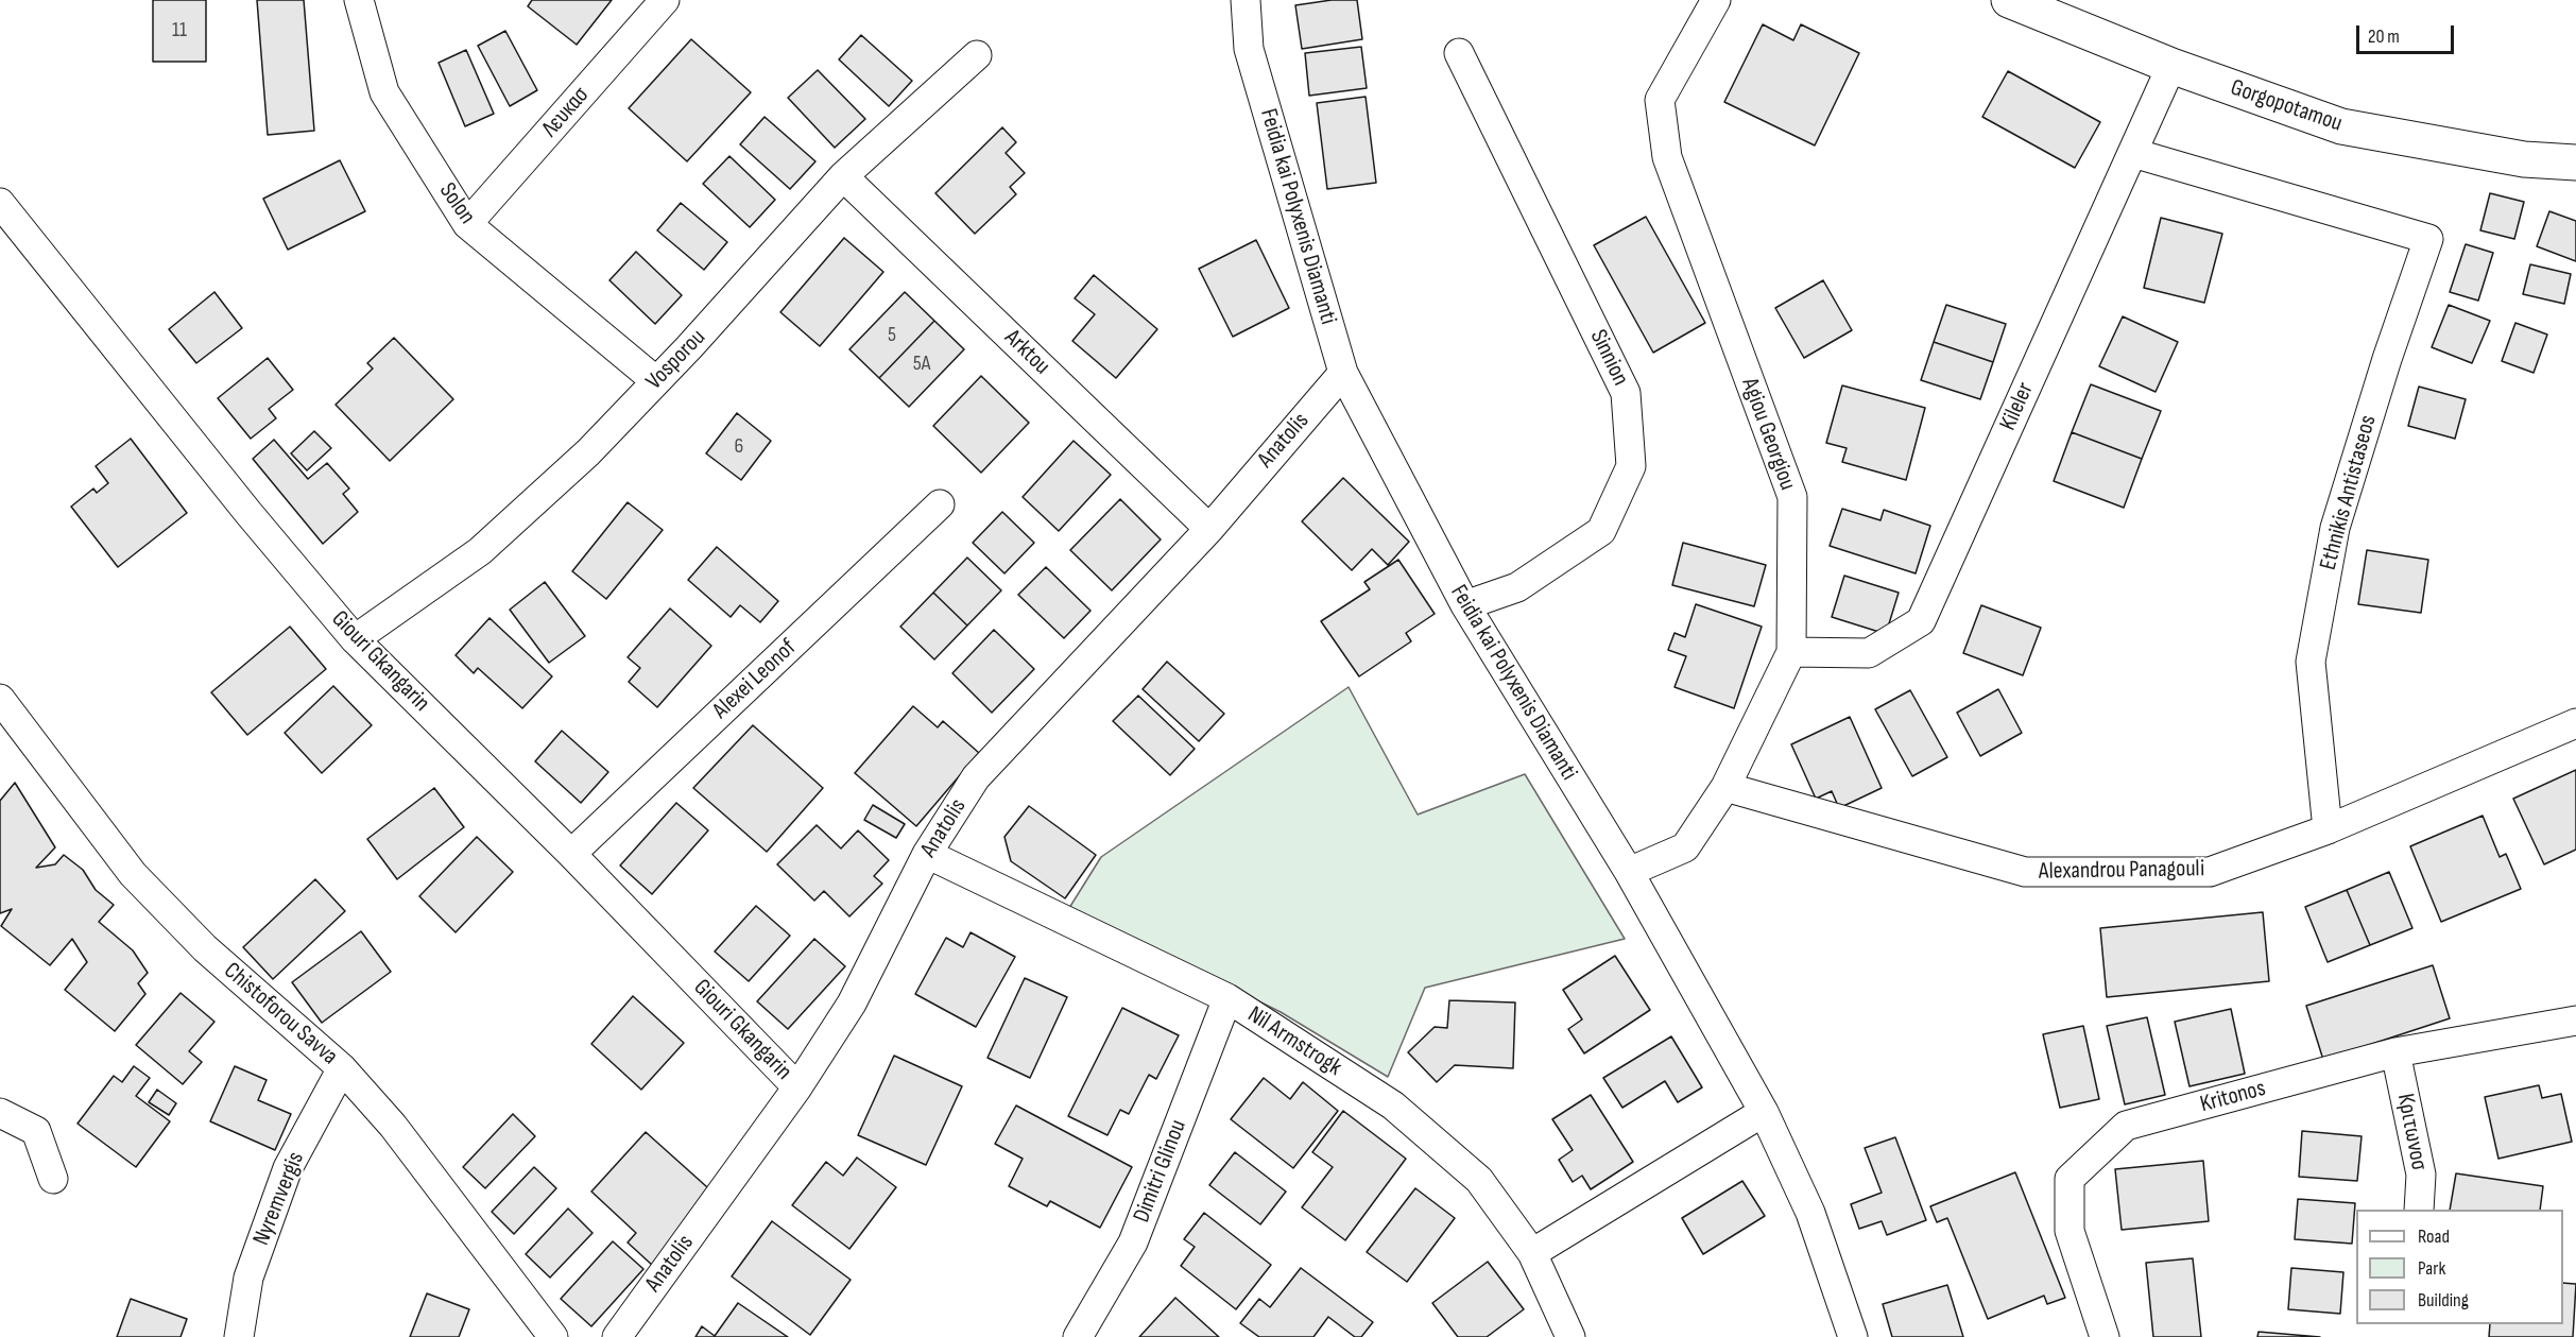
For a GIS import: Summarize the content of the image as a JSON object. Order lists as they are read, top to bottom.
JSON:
{
  "streets": {
    "street": [
      "Gorgopotamou",
      "Λευκασ",
      "Solon",
      "Feidia kai Polyxenis Diamanti",
      "Arktou",
      "Sinnion",
      "Vosporou",
      "Kileler",
      "Agiou Georgiou",
      "Anatolis",
      "Ethnikis Antistaseos",
      "Giouri Gkangarin",
      "Alexei Leonof",
      "Alexandrou Panagouli",
      "Chistoforou Savva",
      "Nil Armstrogk",
      "Kritonos",
      "Κριτωνοσ",
      "Dimitri Glinou",
      "Nyremvergis"
    ]
  },
  "crossings": [
    ["Gorgopotamou", "Kileler"],
    ["Λευκασ", "Solon"],
    ["Solon", "Vosporou"],
    ["Feidia kai Polyxenis Diamanti", "Sinnion"],
    ["Feidia kai Polyxenis Diamanti", "Agiou Georgiou"],
    ["Feidia kai Polyxenis Diamanti", "Anatolis"],
    ["Arktou", "Vosporou"],
    ["Arktou", "Anatolis"],
    ["Vosporou", "Giouri Gkangarin"],
    ["Kileler", "Agiou Georgiou"],
    ["Kileler", "Ethnikis Antistaseos"],
    ["Agiou Georgiou", "Alexandrou Panagouli"],
    ["Anatolis", "Giouri Gkangarin"],
    ["Anatolis", "Nil Armstrogk"],
    ["Ethnikis Antistaseos", "Alexandrou Panagouli"],
    ["Giouri Gkangarin", "Alexei Leonof"],
    ["Chistoforou Savva", "Nyremvergis"],
    ["Nil Armstrogk", "Dimitri Glinou"],
    ["Kritonos", "Κριτωνοσ"]
  ],
  "house_numbers": [
    "11",
    "5",
    "5A",
    "6"
  ],
  "legend": ["Road", "Park", "Building"],
  "scale_bar": "20 m"
}
